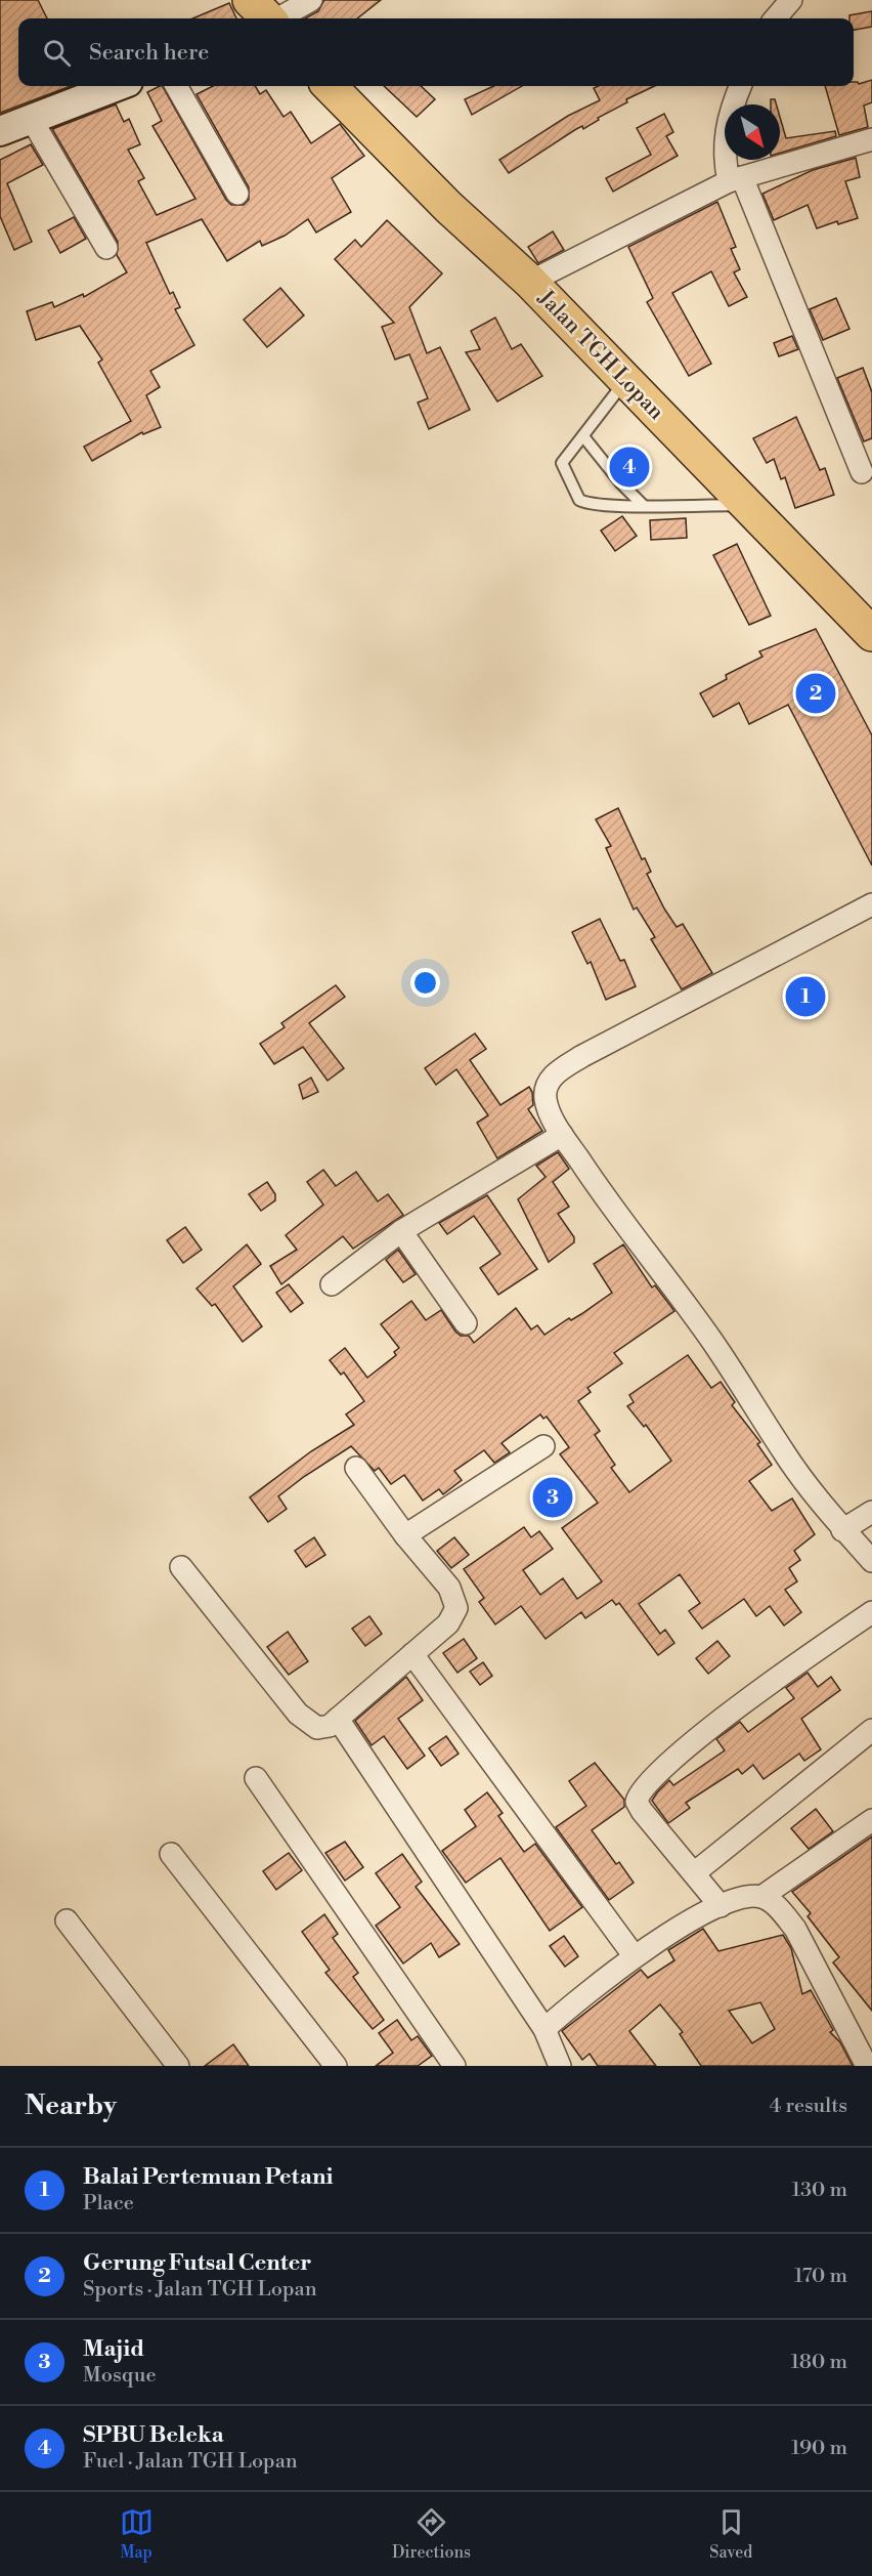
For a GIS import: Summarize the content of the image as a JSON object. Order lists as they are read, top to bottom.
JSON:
{
  "streets": {
    "highway": ["Jalan TGH Lopan"]
  },
  "north": "bottom right",
  "page": {
    "search": "Search here",
    "pins": [
      "4",
      "2",
      "1",
      "3"
    ],
    "heading": ["Nearby", "4 results"],
    "list": [
      {
        "mark": "1",
        "name": "Balai Pertemuan Petani",
        "note": "Place",
        "value": "130 m"
      },
      {
        "mark": "2",
        "name": "Gerung Futsal Center",
        "note": "Sports · Jalan TGH Lopan",
        "value": "170 m"
      },
      {
        "mark": "3",
        "name": "Majid",
        "note": "Mosque",
        "value": "180 m"
      },
      {
        "mark": "4",
        "name": "SPBU Beleka",
        "note": "Fuel · Jalan TGH Lopan",
        "value": "190 m"
      }
    ],
    "nav": ["Map", "Directions", "Saved"]
  }
}
